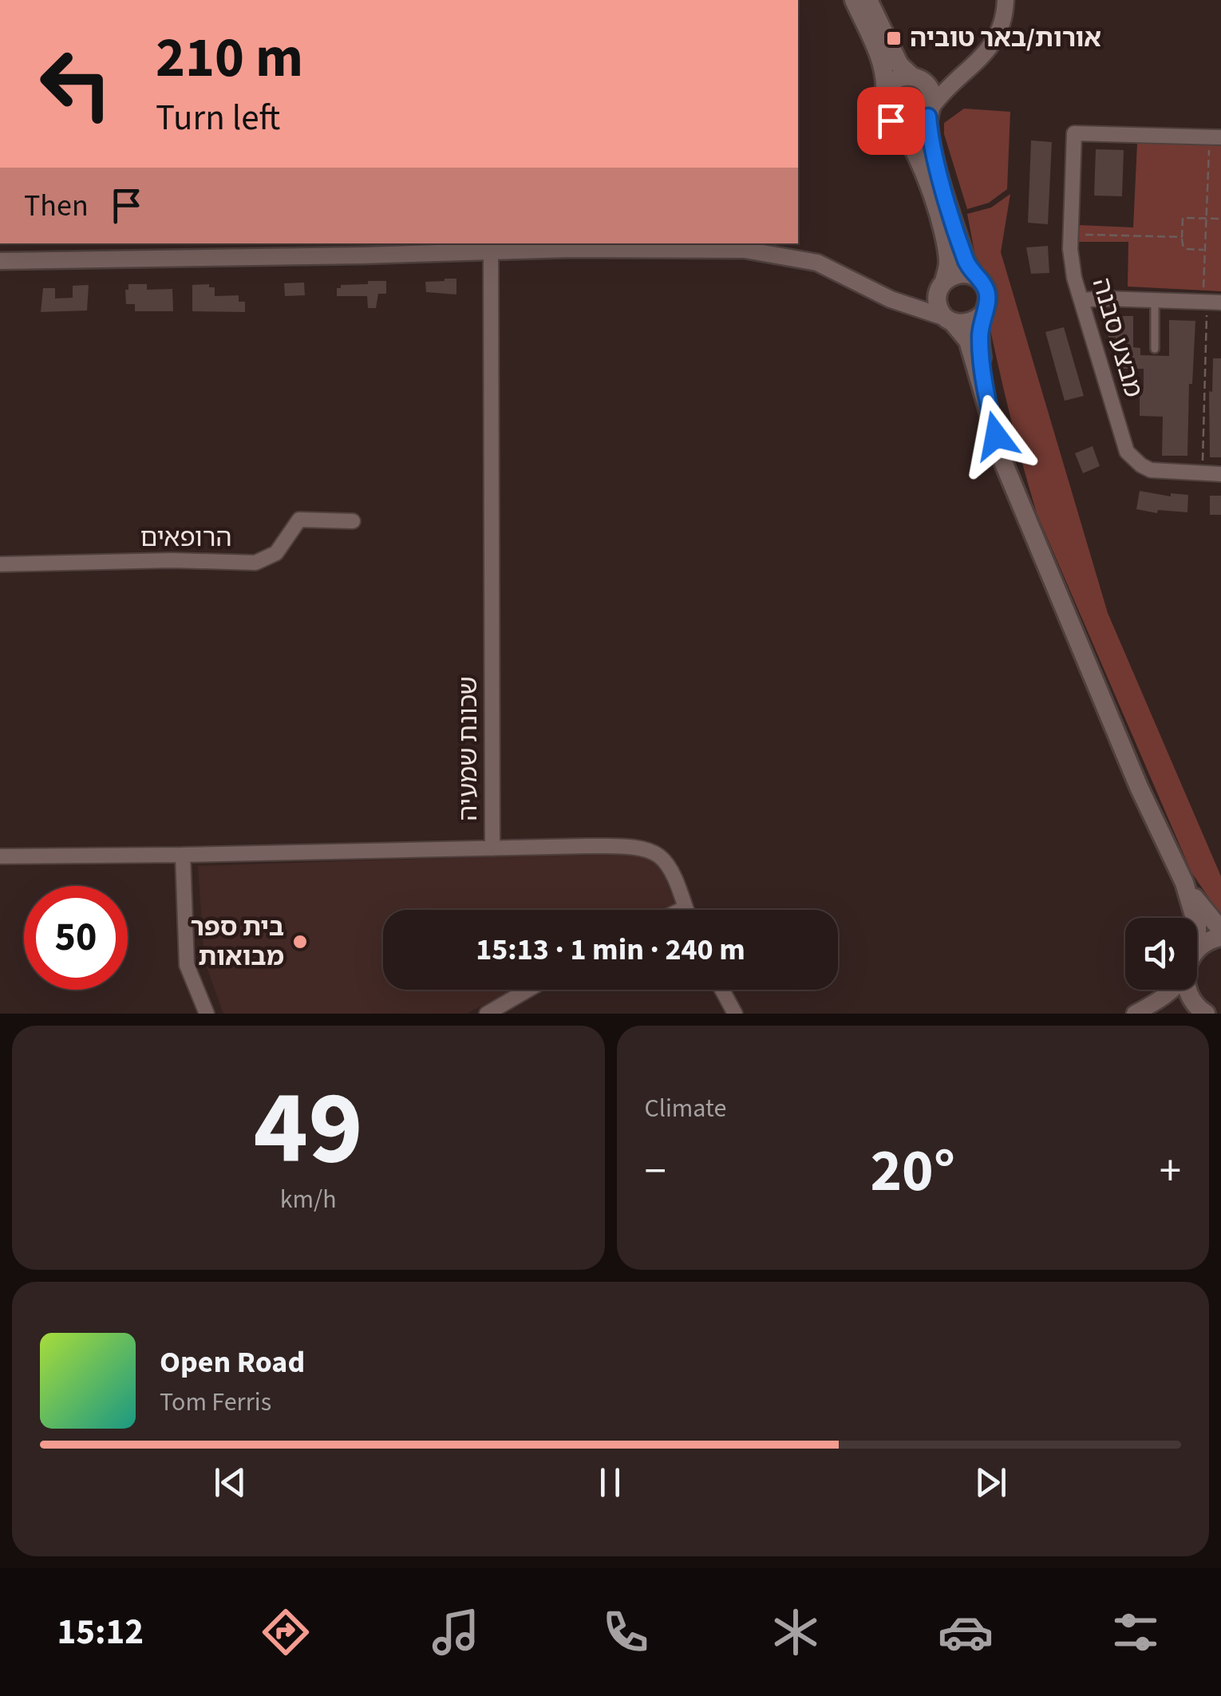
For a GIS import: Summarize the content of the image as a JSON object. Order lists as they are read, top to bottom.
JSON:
{
  "streets": {
    "street": ["מבצע סבנה", "הרופאים", "שכונת שמעיה"]
  },
  "places": {
    "transit": ["אורות/באר טוביה"],
    "other": ["בית ספר מבואות"]
  },
  "page": {
    "turn": ["210 m", "Turn left"],
    "then": "Then",
    "limit": "50",
    "trip": "15:13 · 1 min · 240 m",
    "tile": [
      ["49", "km/h"],
      "Climate"
    ],
    "heat": ["−", "20°", "+"],
    "song": ["Open Road", "Tom Ferris"],
    "tabs": "15:12"
  }
}
